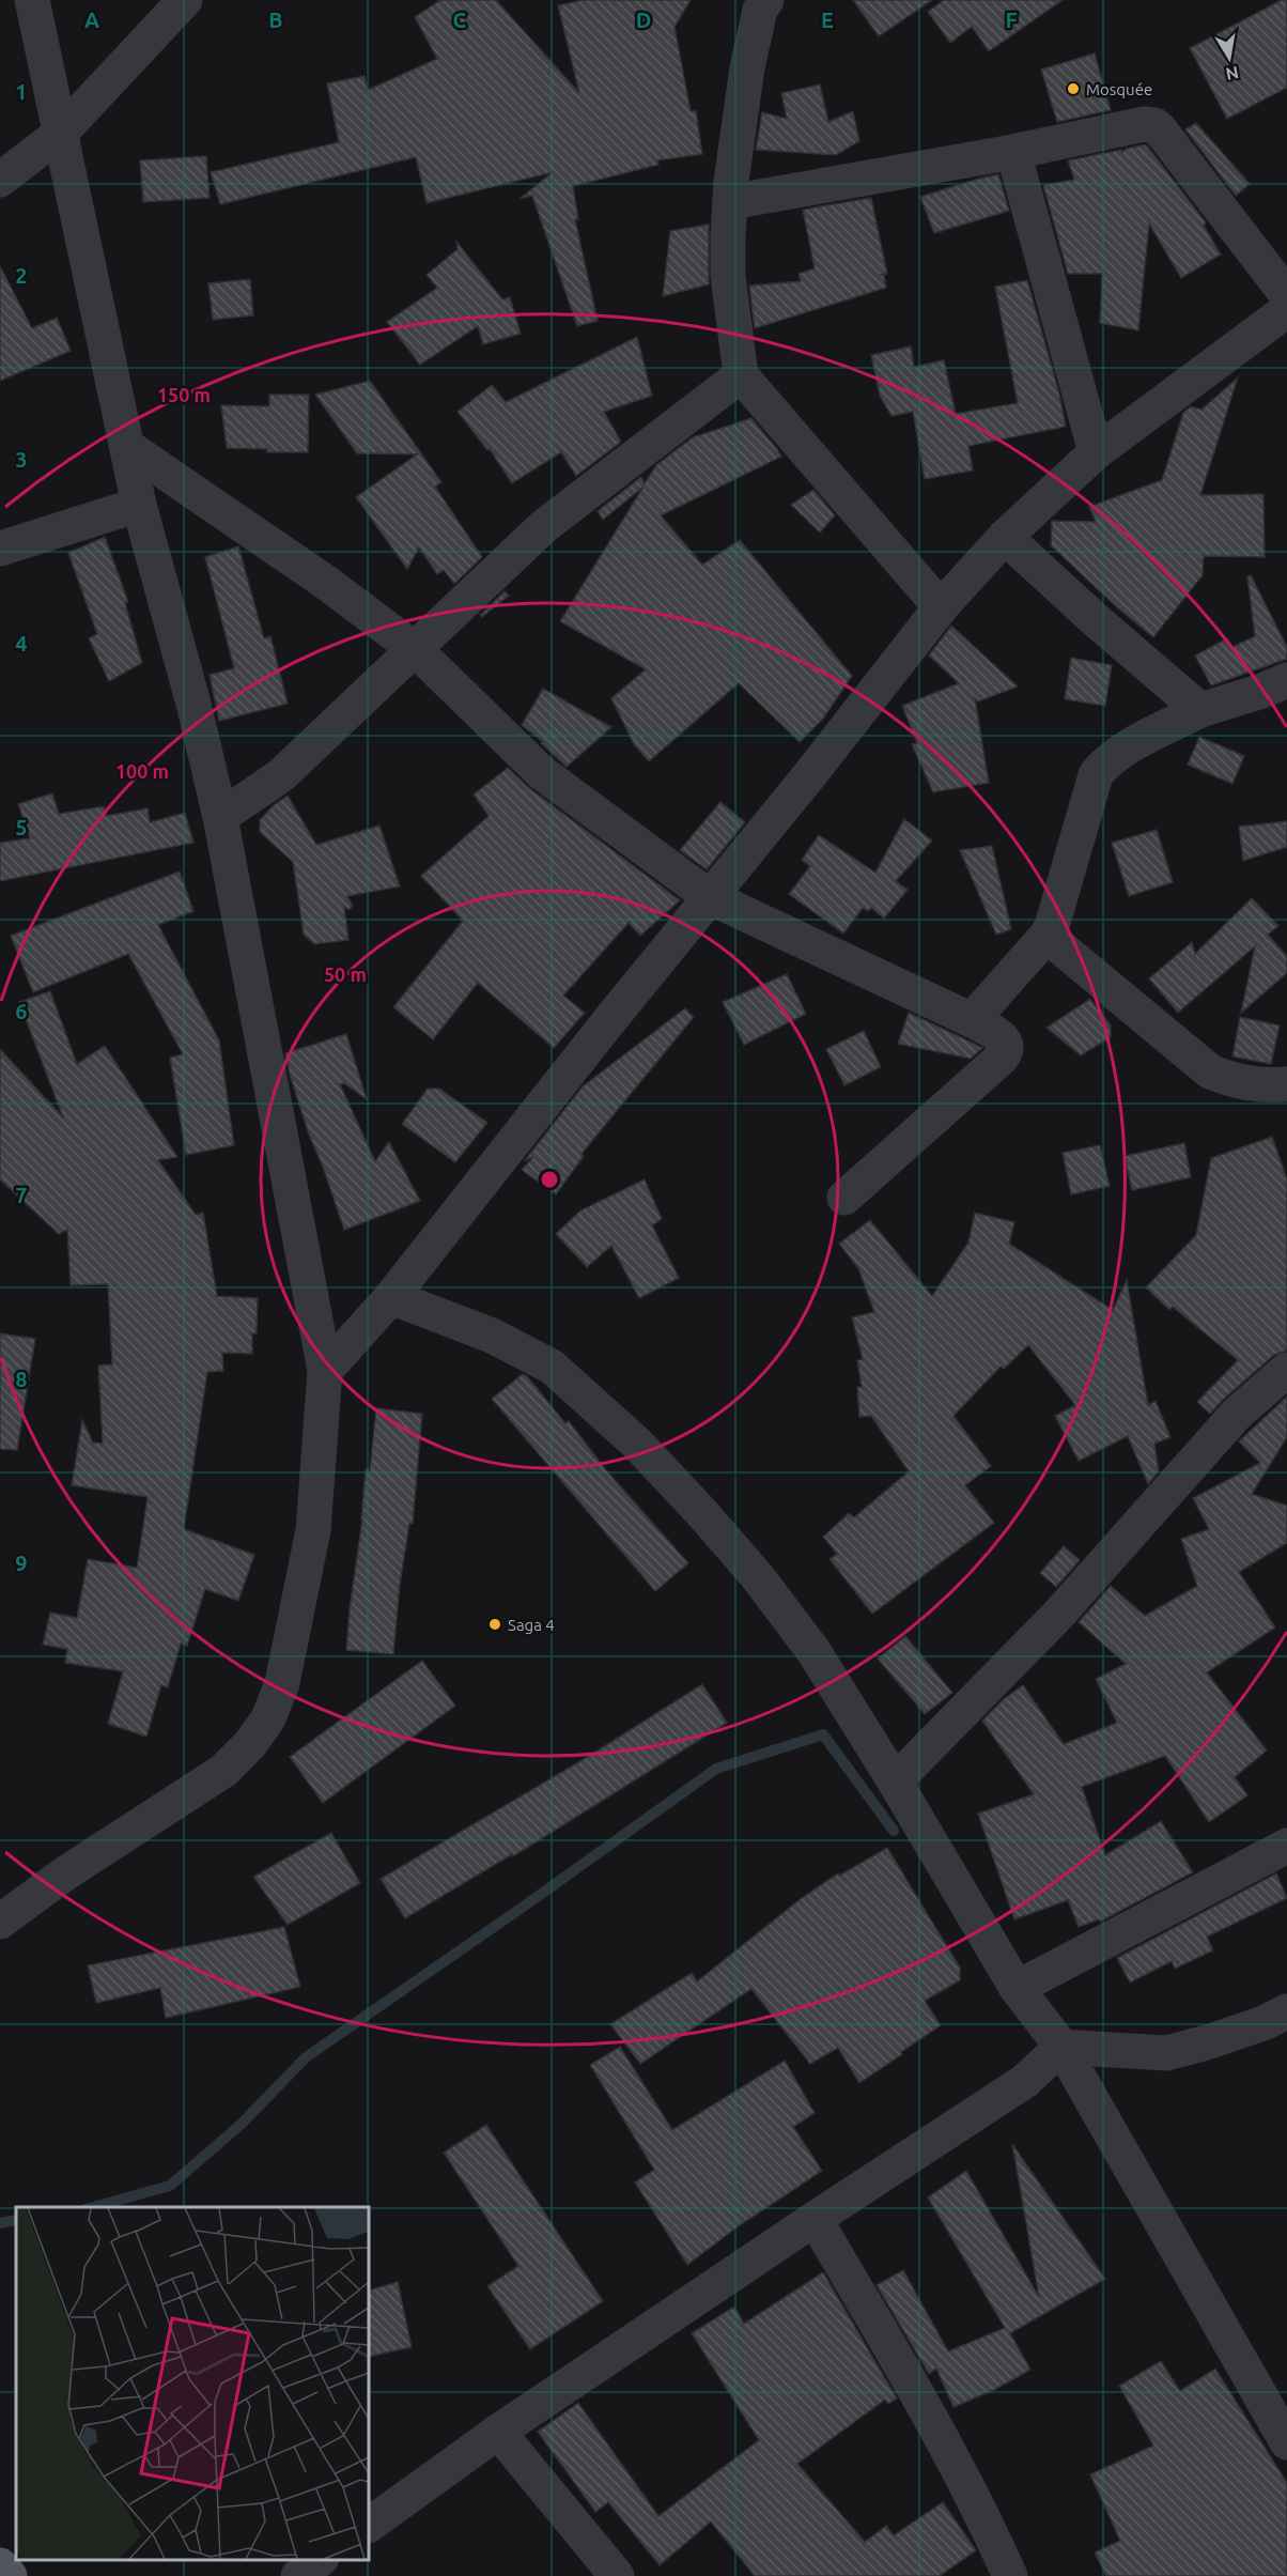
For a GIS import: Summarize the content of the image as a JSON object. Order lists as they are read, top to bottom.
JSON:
{
  "places": ["Mosquée", "Saga 4"],
  "north": "bottom",
  "grid": {
    "columns": [
      "A",
      "B",
      "C",
      "D",
      "E",
      "F"
    ],
    "rows": [
      "1",
      "2",
      "3",
      "4",
      "5",
      "6",
      "7",
      "8",
      "9"
    ]
  },
  "rings": ["150 m", "100 m", "50 m"]
}
